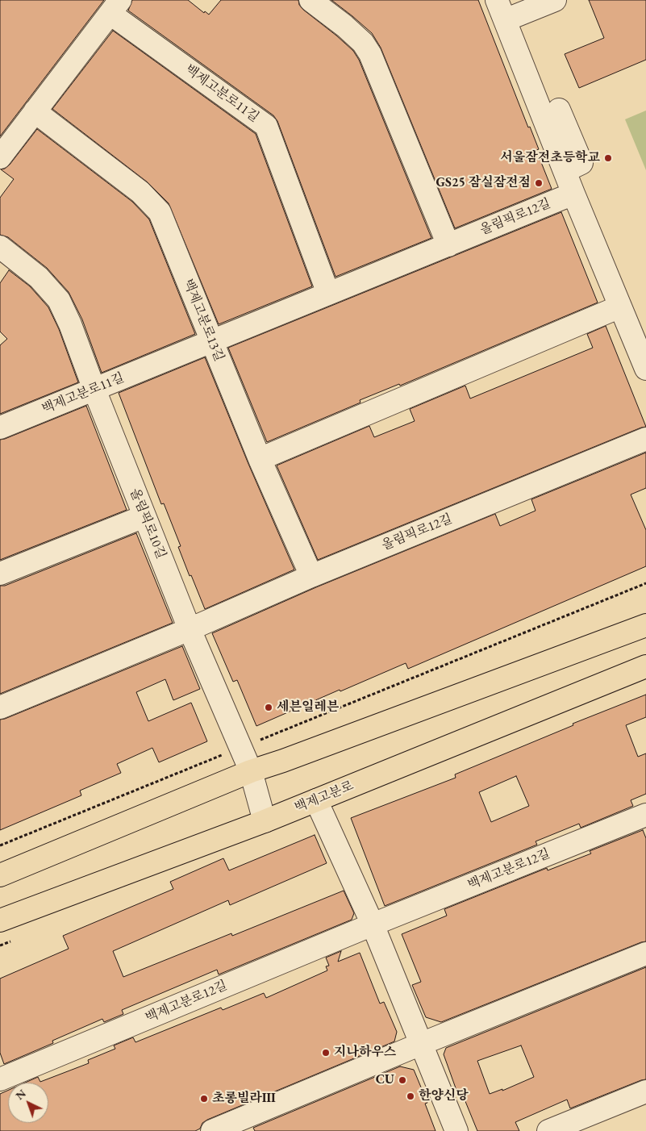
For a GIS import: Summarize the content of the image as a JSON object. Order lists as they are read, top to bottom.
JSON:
{
  "streets": {
    "main road": ["백제고분로"],
    "street": [
      "백제고분로11길",
      "올림픽로12길",
      "백제고분로13길",
      "올림픽로10길",
      "백제고분로12길"
    ]
  },
  "crossings": [
    ["백제고분로11길", "올림픽로12길"],
    ["백제고분로11길", "백제고분로13길"],
    ["백제고분로11길", "올림픽로10길"],
    ["올림픽로12길", "백제고분로13길"],
    ["올림픽로12길", "올림픽로10길"],
    ["올림픽로10길", "백제고분로"]
  ],
  "places": [
    "서울잠전초등학교",
    "GS25 잠실잠전점",
    "세븐일레븐",
    "지나하우스",
    "CU",
    "한양신당",
    "초롱빌라Ⅲ"
  ],
  "north": "top left"
}
